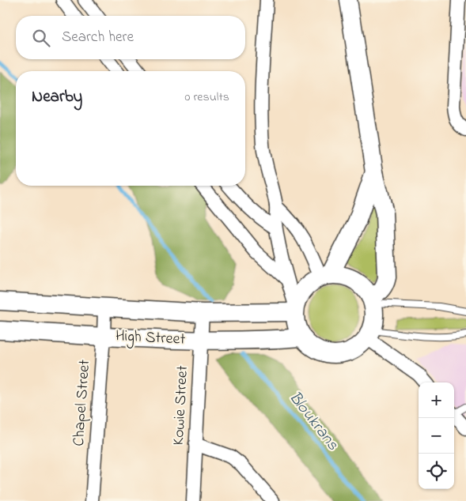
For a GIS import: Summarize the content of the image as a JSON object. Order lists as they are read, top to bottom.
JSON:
{
  "streets": {
    "street": ["High Street", "Chapel Street", "Kowie Street"]
  },
  "crossings": [
    ["High Street", "Chapel Street"],
    ["High Street", "Kowie Street"]
  ],
  "water": ["Bloukrans"],
  "page": {
    "search": "Search here",
    "heading": ["Nearby", "0 results"],
    "map_buttons": ["+", "−"]
  }
}
